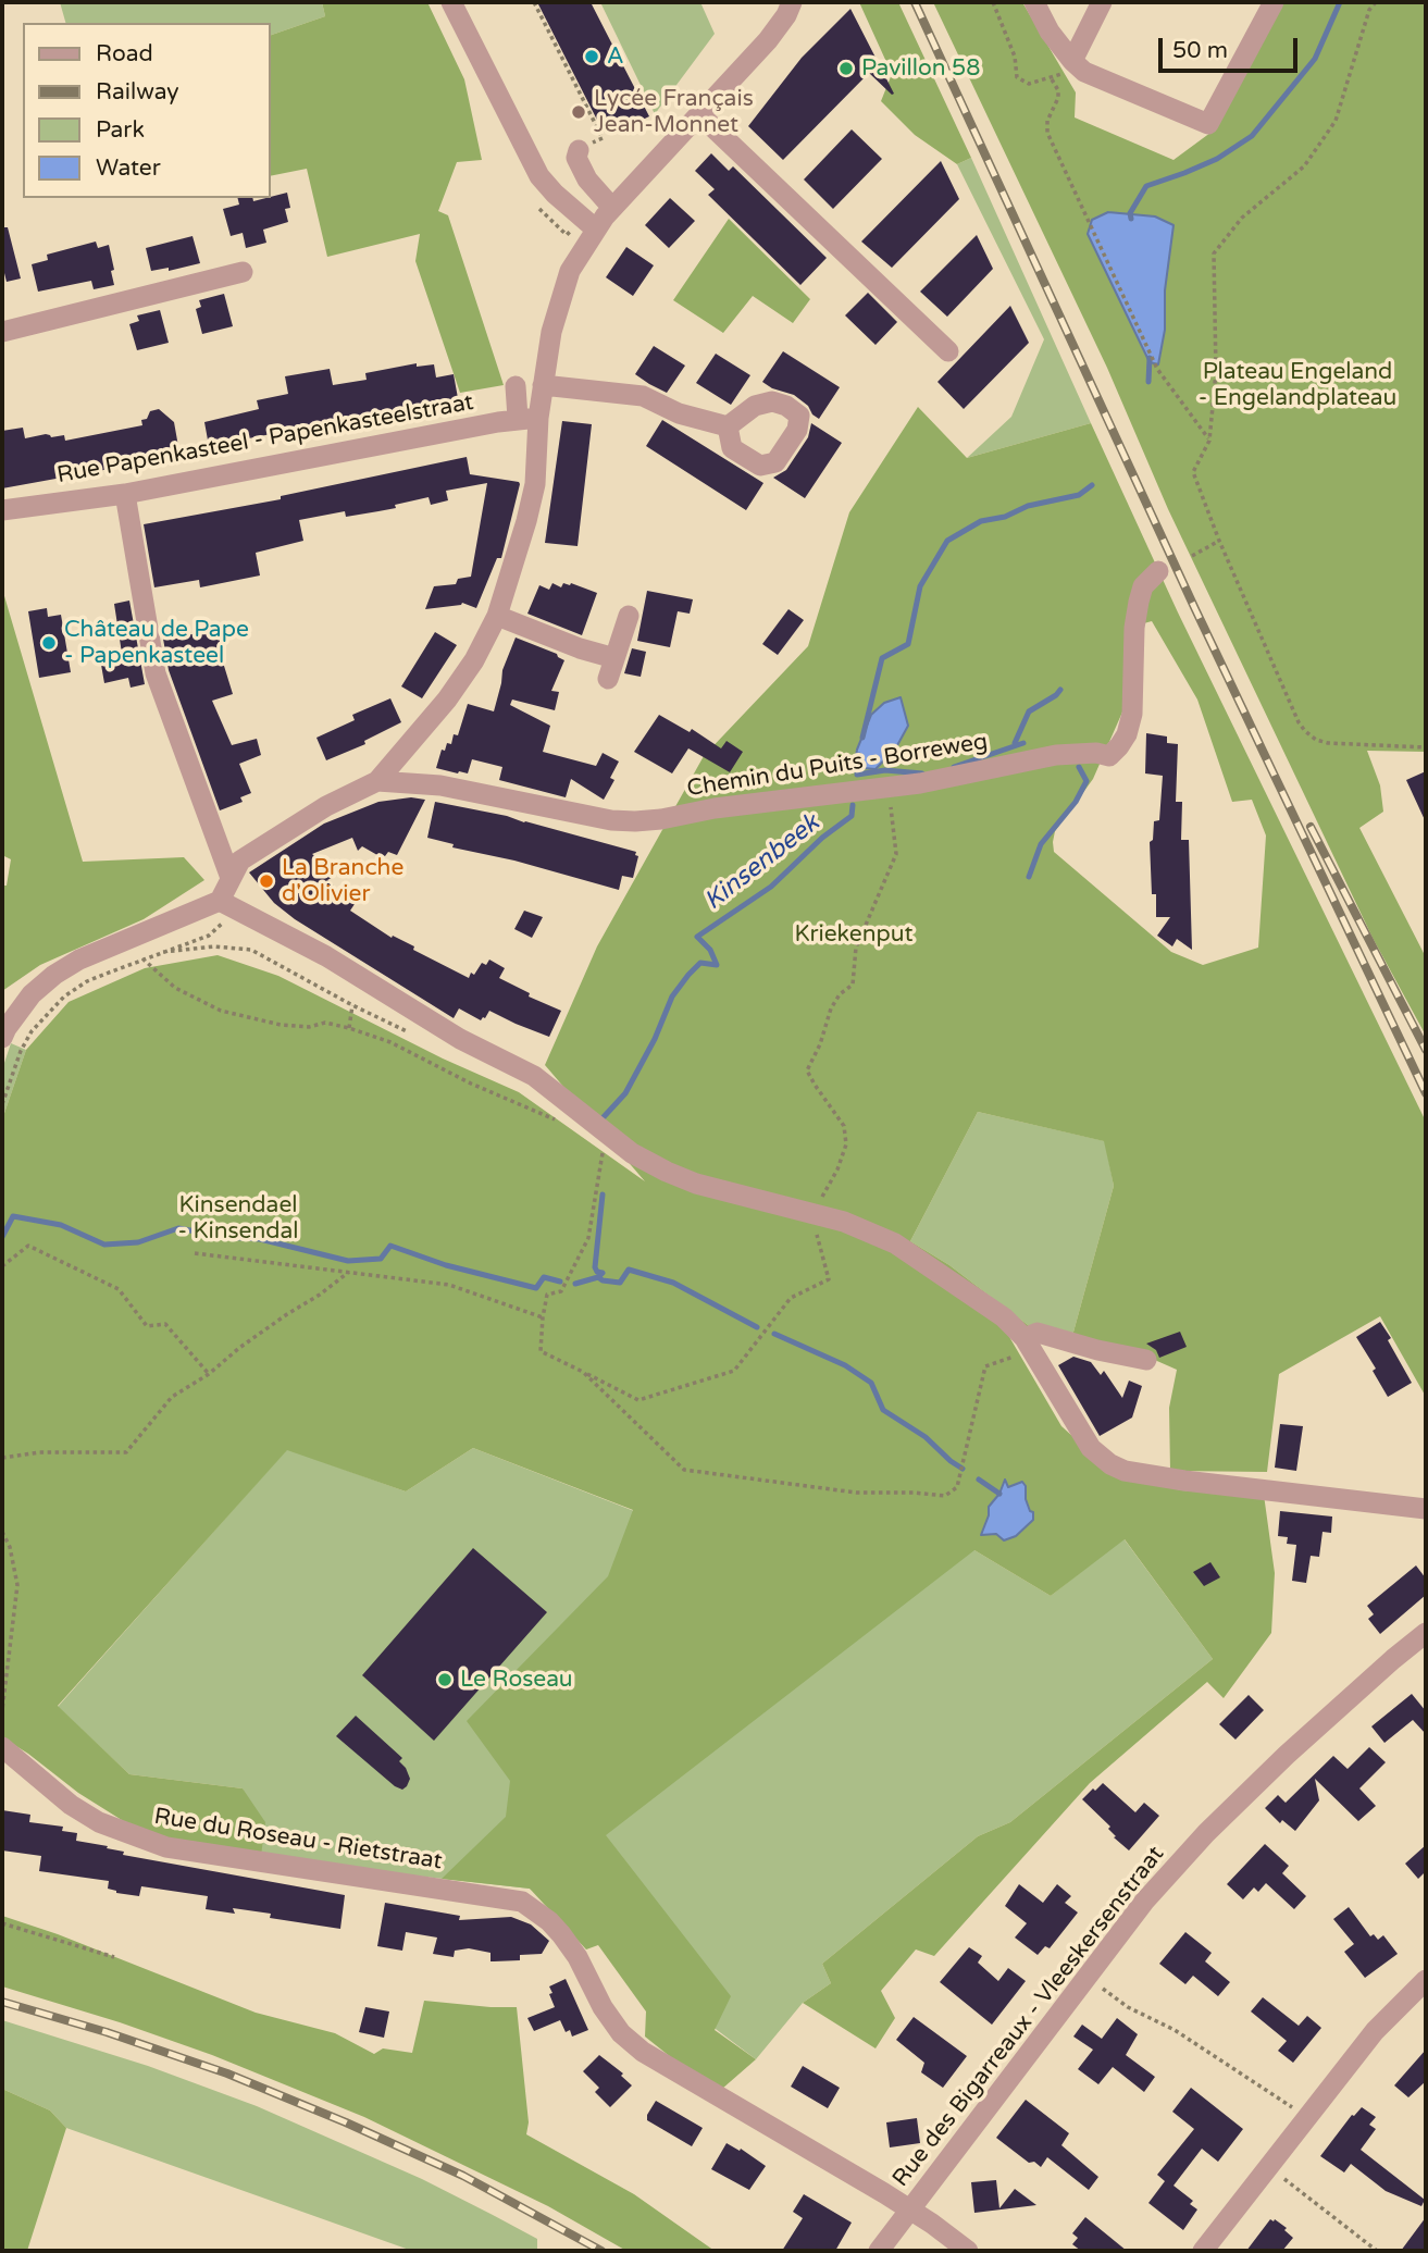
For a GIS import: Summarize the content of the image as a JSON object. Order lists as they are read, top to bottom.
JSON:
{
  "streets": {
    "street": [
      "Rue Papenkasteel - Papenkasteelstraat",
      "Chemin du Puits - Borreweg",
      "Rue du Roseau - Rietstraat",
      "Rue des Bigarreaux - Vleeskersenstraat"
    ]
  },
  "crossings": [
    ["Rue du Roseau - Rietstraat", "Rue des Bigarreaux - Vleeskersenstraat"]
  ],
  "water": ["Kinsenbeek"],
  "parks": ["Plateau Engeland - Engelandplateau", "Kriekenput", "Kinsendael - Kinsendal"],
  "places": [
    "A",
    "Pavillon 58",
    "Lycée Français Jean-Monnet",
    "Château de Pape - Papenkasteel",
    "La Branche d'Olivier",
    "Le Roseau"
  ],
  "legend": [
    "Road",
    "Railway",
    "Park",
    "Water"
  ],
  "scale_bar": "50 m"
}
